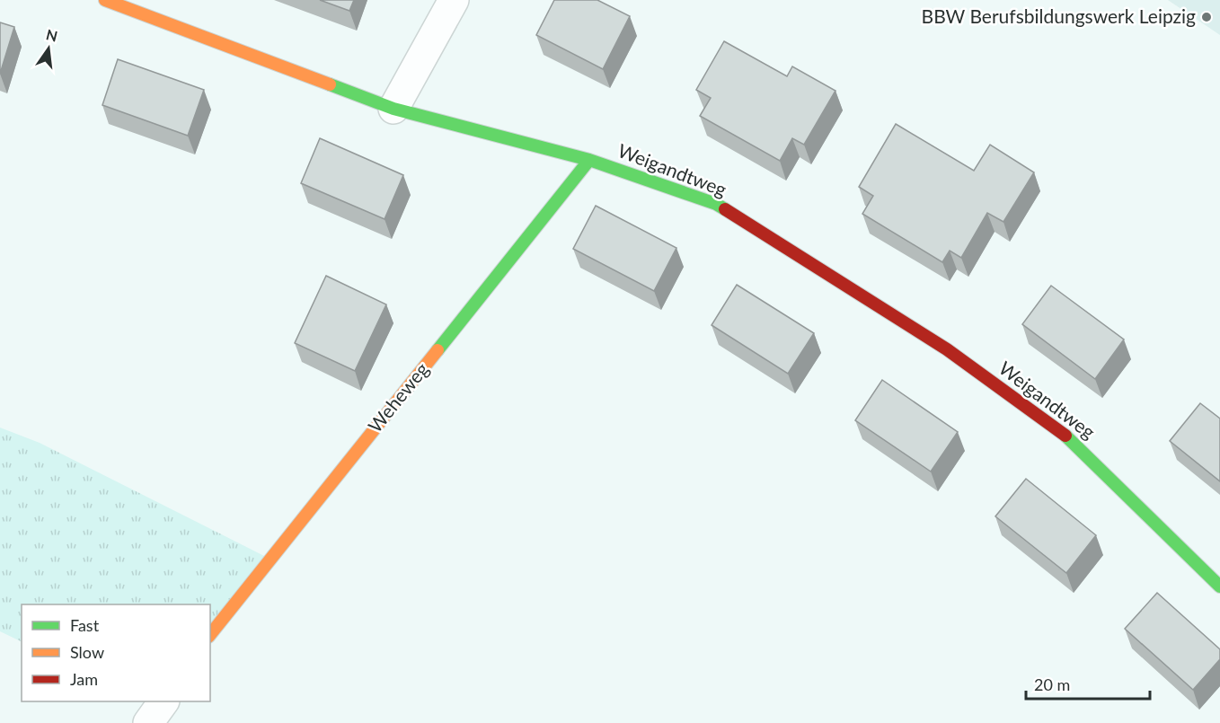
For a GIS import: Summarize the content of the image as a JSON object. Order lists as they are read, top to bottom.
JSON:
{
  "streets": {
    "street": ["Weigandtweg", "Weheweg"]
  },
  "crossings": [
    ["Weigandtweg", "Weheweg"]
  ],
  "places": ["BBW Berufsbildungswerk Leipzig"],
  "legend": ["Fast", "Slow", "Jam"],
  "scale_bar": "20 m",
  "north": "top"
}
